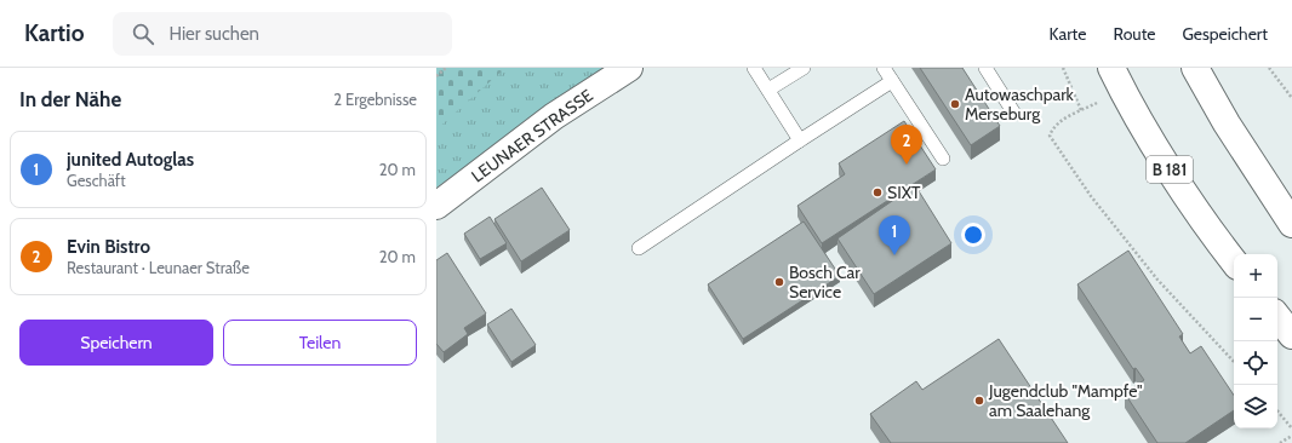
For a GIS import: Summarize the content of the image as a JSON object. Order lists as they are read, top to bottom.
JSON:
{
  "streets": {
    "main road": ["LEUNAER STRASSE", "B 181"]
  },
  "places": [
    "Autowaschpark Merseburg",
    "SIXT",
    "Bosch Car Service",
    "Jugendclub \"Mampfe\" am Saalehang"
  ],
  "page": {
    "header": "Kartio",
    "search": "Hier suchen",
    "nav": ["Karte", "Route", "Gespeichert"],
    "heading": ["In der Nähe", "2 Ergebnisse"],
    "pins": ["2", "1"],
    "list": [
      {
        "mark": "1",
        "name": "junited Autoglas",
        "note": "Geschäft",
        "value": "20 m"
      },
      {
        "mark": "2",
        "name": "Evin Bistro",
        "note": "Restaurant · Leunaer Straße",
        "value": "20 m"
      }
    ],
    "map_buttons": ["+", "−"],
    "buttons": ["Speichern", "Teilen"]
  }
}
